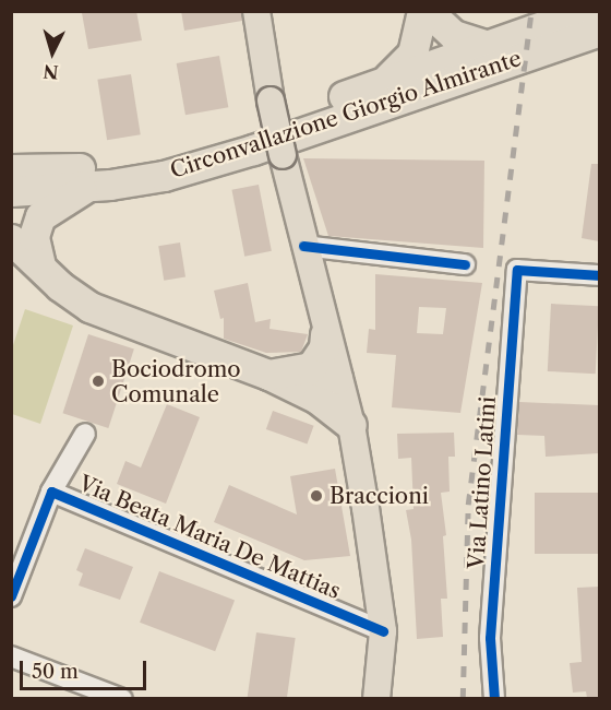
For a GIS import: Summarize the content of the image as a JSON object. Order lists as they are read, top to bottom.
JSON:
{
  "streets": {
    "highway": ["Circonvallazione Giorgio Almirante"],
    "street": ["Via Latino Latini", "Via Beata Maria De Mattias"]
  },
  "places": ["Bociodromo Comunale", "Braccioni"],
  "scale_bar": "50 m",
  "north": "bottom"
}
